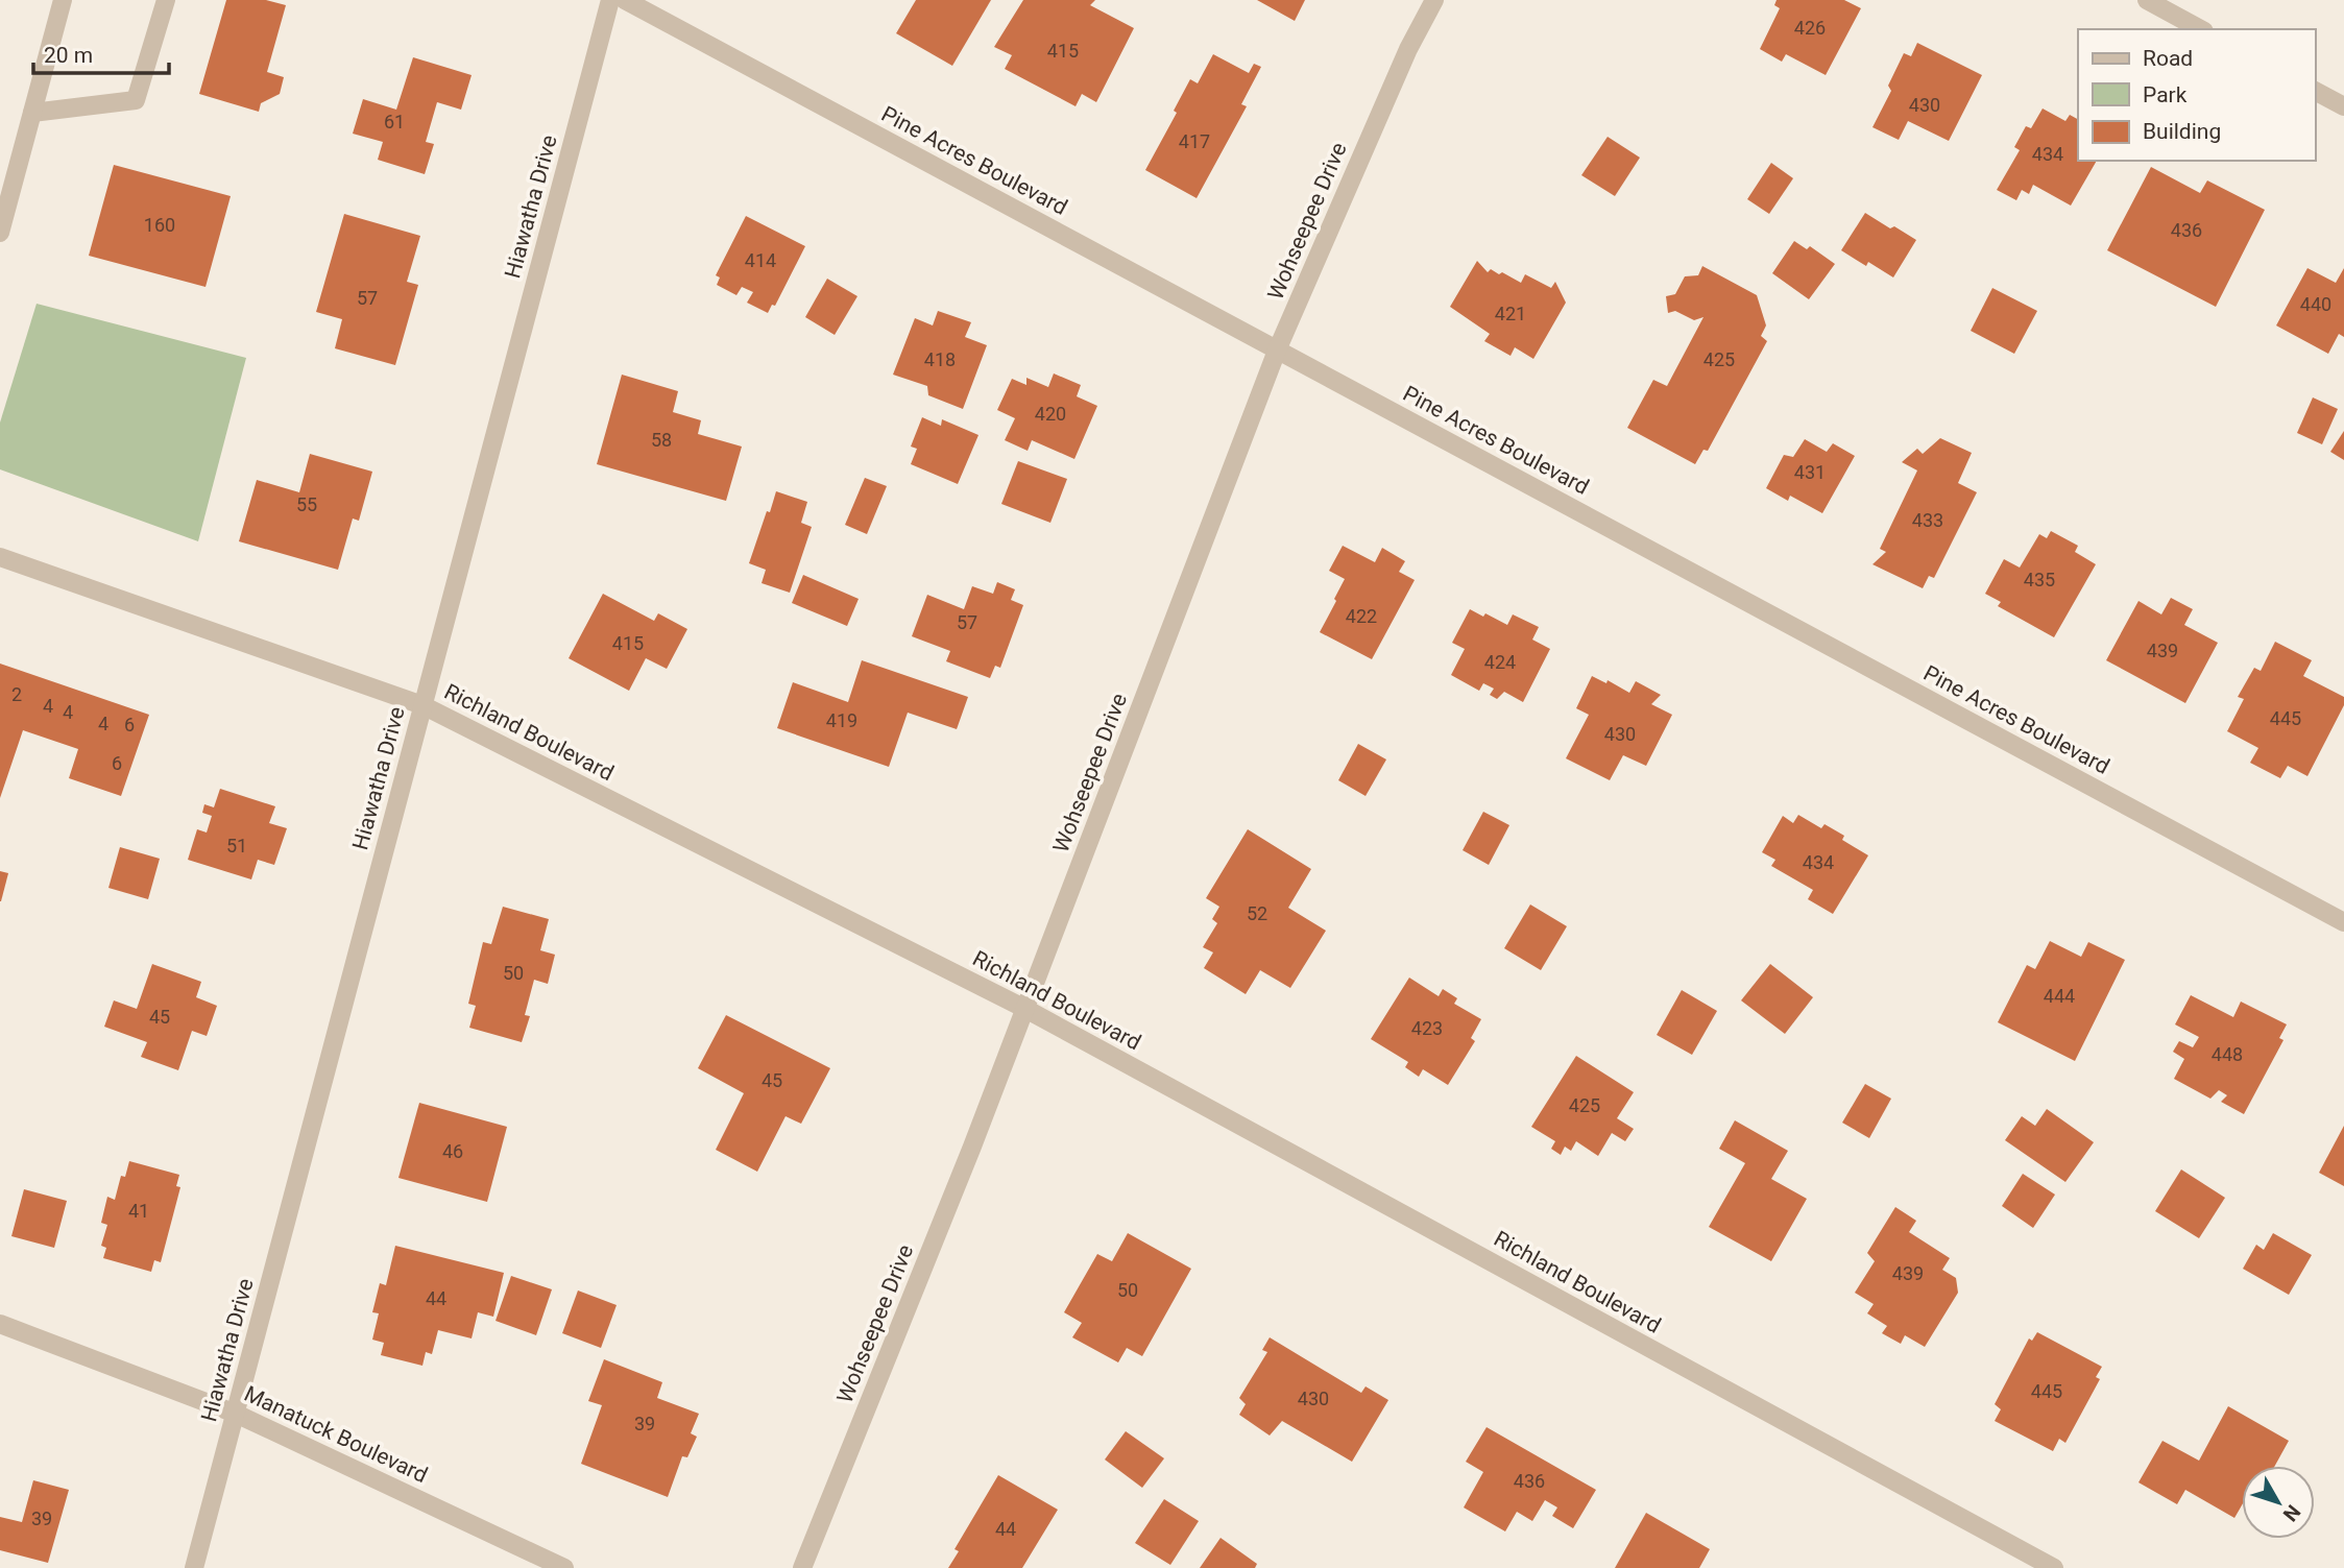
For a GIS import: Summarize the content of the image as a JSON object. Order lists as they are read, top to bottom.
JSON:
{
  "streets": {
    "street": [
      "Pine Acres Boulevard",
      "Hiawatha Drive",
      "Wohseepee Drive",
      "Richland Boulevard",
      "Manatuck Boulevard"
    ]
  },
  "crossings": [
    ["Pine Acres Boulevard", "Wohseepee Drive"],
    ["Hiawatha Drive", "Richland Boulevard"],
    ["Hiawatha Drive", "Manatuck Boulevard"],
    ["Wohseepee Drive", "Richland Boulevard"]
  ],
  "house_numbers": [
    "426",
    "415",
    "430",
    "61",
    "417",
    "434",
    "160",
    "436",
    "414",
    "57",
    "440",
    "421",
    "418",
    "425",
    "420",
    "58",
    "431",
    "55",
    "433",
    "435",
    "422",
    "57",
    "415",
    "439",
    "424",
    "2",
    "4",
    "4",
    "445",
    "419",
    "4",
    "6",
    "430",
    "6",
    "51",
    "434",
    "52",
    "50",
    "444",
    "45",
    "423",
    "448",
    "45",
    "425",
    "46",
    "41",
    "439",
    "50",
    "44",
    "445",
    "430",
    "39",
    "436",
    "39",
    "44"
  ],
  "legend": ["Road", "Park", "Building"],
  "scale_bar": "20 m",
  "north": "bottom right"
}
